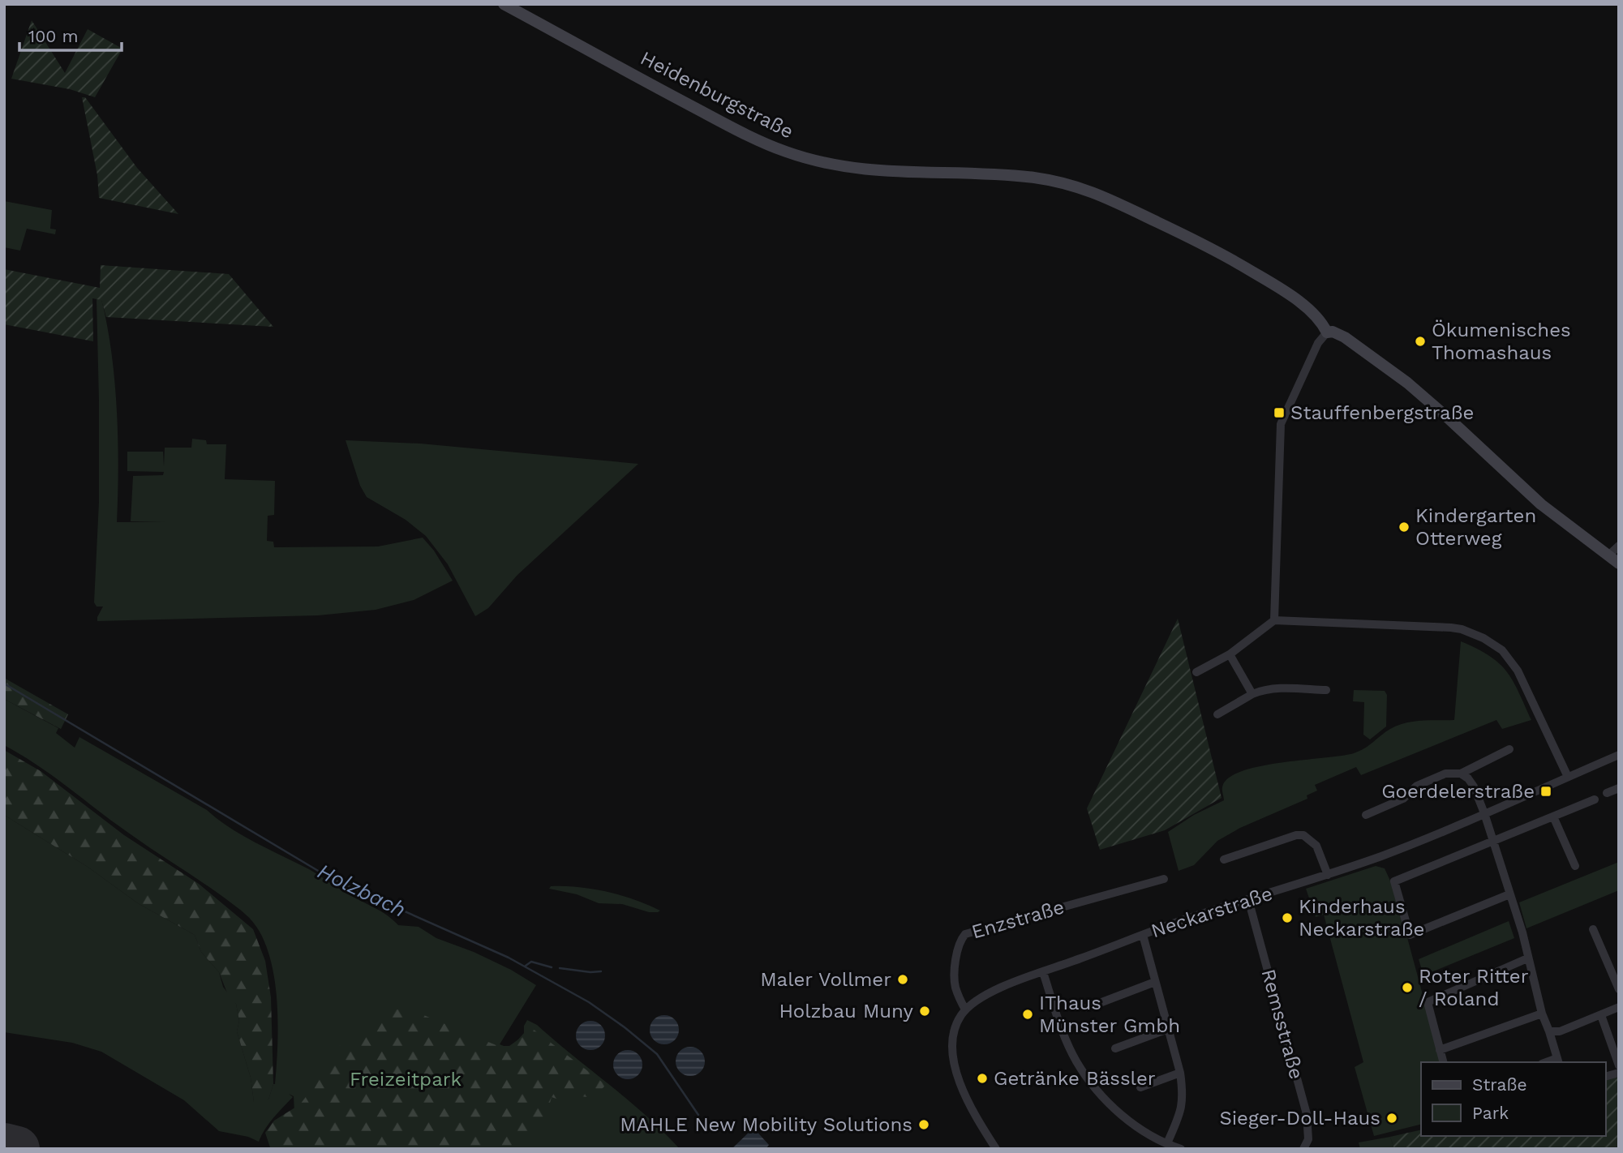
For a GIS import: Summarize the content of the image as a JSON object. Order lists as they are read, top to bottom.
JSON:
{
  "streets": {
    "street": [
      "Heidenburgstraße",
      "Neckarstraße",
      "Enzstraße",
      "Remsstraße"
    ]
  },
  "crossings": [
    ["Neckarstraße", "Enzstraße"],
    ["Neckarstraße", "Remsstraße"]
  ],
  "water": ["Holzbach"],
  "parks": ["Freizeitpark"],
  "places": {
    "other": [
      "Ökumenisches Thomashaus",
      "Kindergarten Otterweg",
      "Kinderhaus Neckarstraße",
      "Maler Vollmer",
      "Roter Ritter / Roland",
      "Holzbau Muny",
      "IThaus Münster Gmbh",
      "Getränke Bässler",
      "Sieger-Doll-Haus",
      "MAHLE New Mobility Solutions"
    ],
    "transit": ["Stauffenbergstraße", "Goerdelerstraße"]
  },
  "legend": ["Straße", "Park"],
  "scale_bar": "100 m"
}
